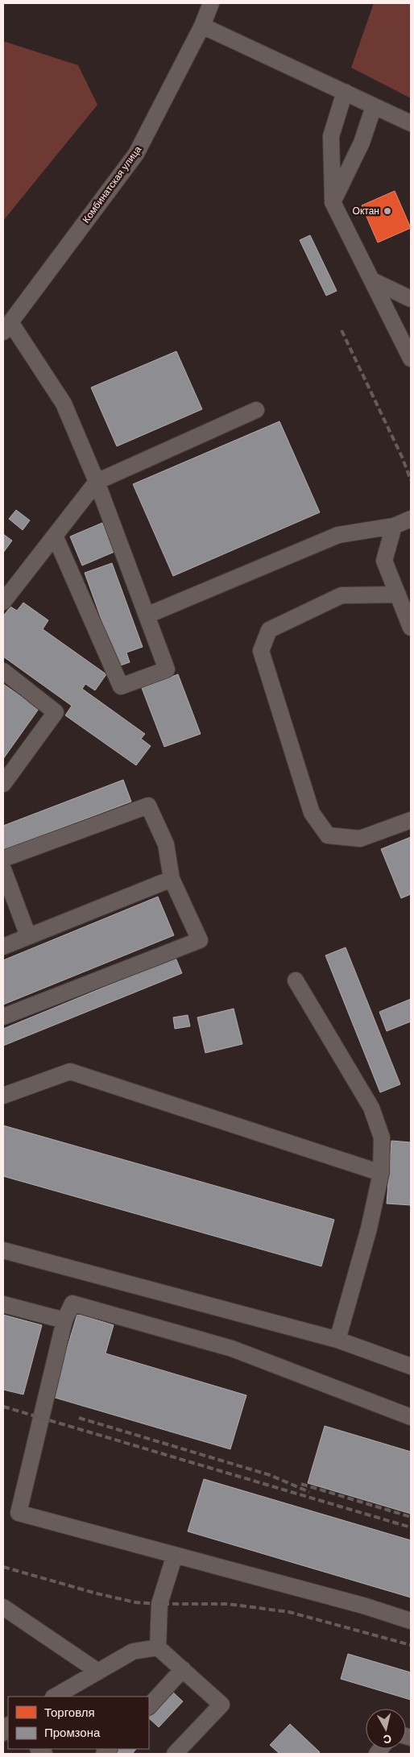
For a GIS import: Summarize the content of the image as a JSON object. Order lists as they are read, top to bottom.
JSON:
{
  "streets": {
    "street": ["Комбинатская улица"]
  },
  "places": ["Октан"],
  "legend": ["Торговля", "Промзона"],
  "north": "bottom"
}
